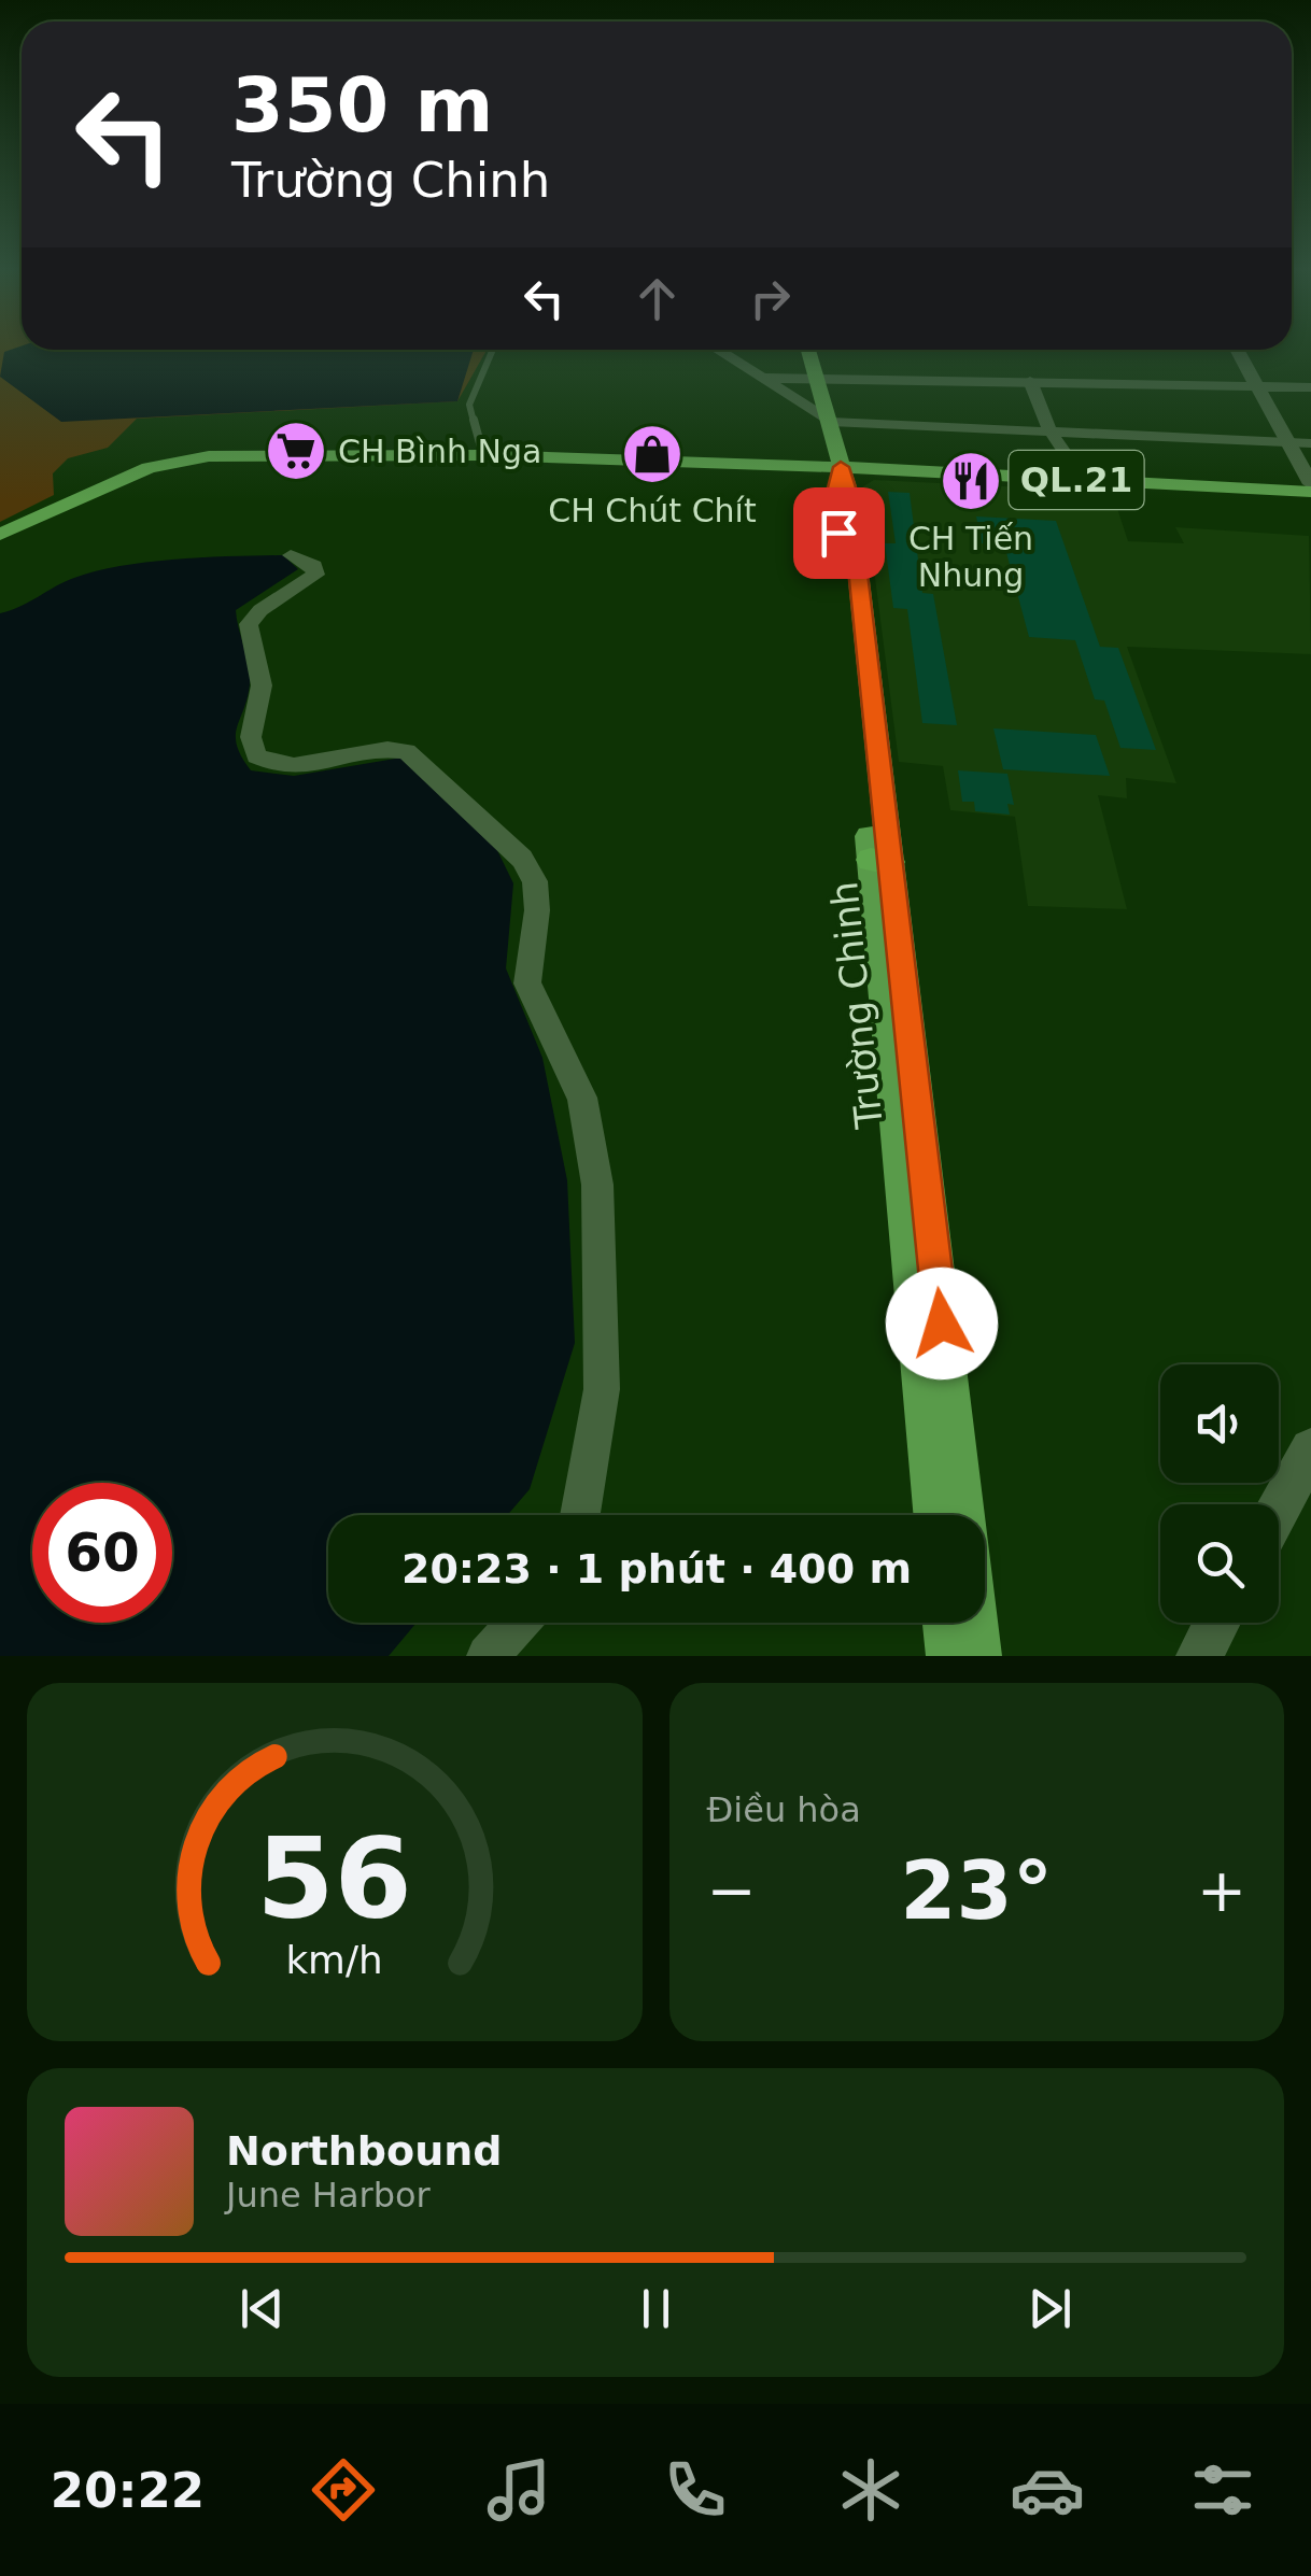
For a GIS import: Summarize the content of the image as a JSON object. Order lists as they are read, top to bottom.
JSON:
{
  "streets": {
    "main road": ["QL.21", "Trường Chinh"]
  },
  "crossings": [
    ["QL.21", "Trường Chinh"]
  ],
  "places": {
    "supermarket": ["CH Bình Nga"],
    "shop": ["CH Chút Chít"],
    "restaurant": ["CH Tiến Nhung"]
  },
  "page": {
    "turn": ["350 m", "Trường Chinh"],
    "limit": "60",
    "trip": "20:23 · 1 phút · 400 m",
    "tile": "Điều hòa",
    "heat": ["−", "23°", "+"],
    "song": ["Northbound", "June Harbor"],
    "tabs": "20:22",
    "gauge": ["56", "km/h"]
  }
}
